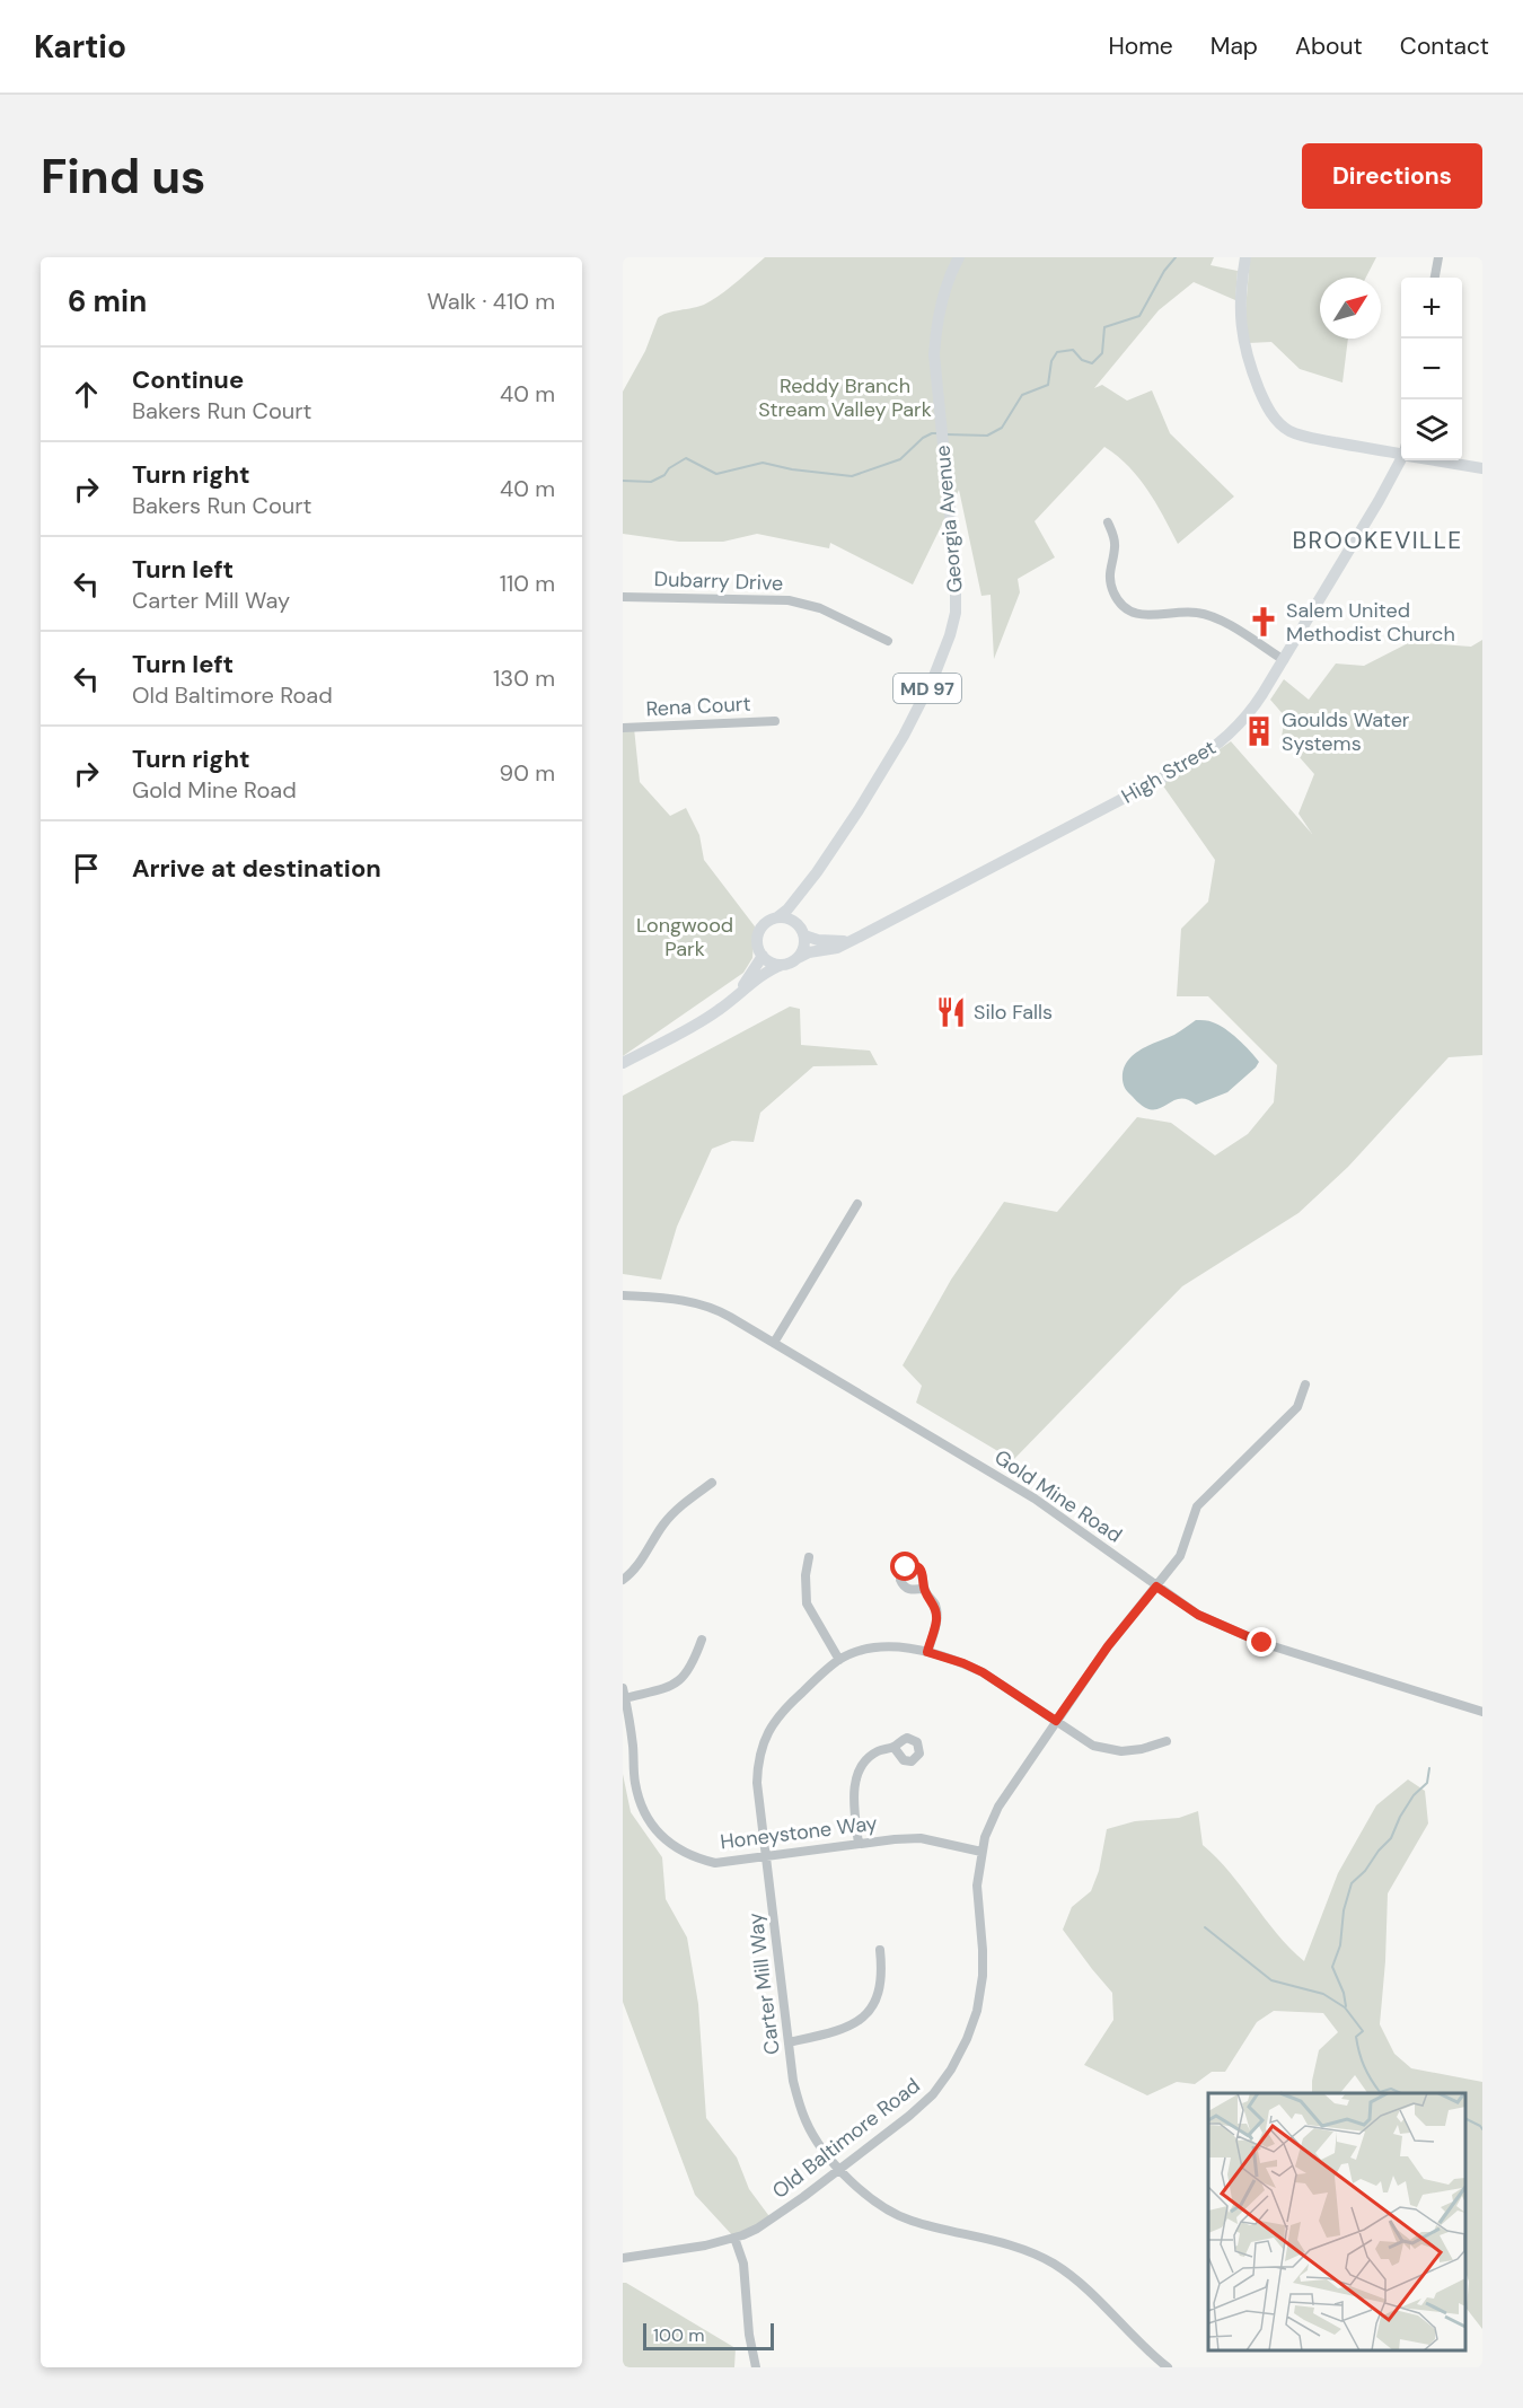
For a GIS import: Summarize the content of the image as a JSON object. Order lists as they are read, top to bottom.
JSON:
{
  "streets": {
    "main road": ["Georgia Avenue", "MD 97", "High Street"],
    "street": [
      "Dubarry Drive",
      "Rena Court",
      "Gold Mine Road",
      "Honeystone Way",
      "Carter Mill Way",
      "Old Baltimore Road"
    ]
  },
  "crossings": [
    ["Georgia Avenue", "MD 97"],
    ["Georgia Avenue", "High Street"],
    ["MD 97", "High Street"],
    ["Gold Mine Road", "Old Baltimore Road"],
    ["Honeystone Way", "Carter Mill Way"],
    ["Honeystone Way", "Old Baltimore Road"],
    ["Carter Mill Way", "Old Baltimore Road"]
  ],
  "districts": ["BROOKEVILLE"],
  "parks": ["Reddy Branch Stream Valley Park", "Longwood Park"],
  "places": {
    "church": ["Salem United Methodist Church"],
    "building": ["Goulds Water Systems"],
    "restaurant": ["Silo Falls"]
  },
  "scale_bar": "100 m",
  "north": "top right",
  "page": {
    "header": "Kartio",
    "nav": [
      "Home",
      "Map",
      "About",
      "Contact"
    ],
    "buttons": "Directions",
    "title": "Find us",
    "heading": ["6 min", "Walk · 410 m"],
    "map_buttons": ["+", "−"],
    "list": [
      ["Continue", "Bakers Run Court", "40 m"],
      ["Turn right", "Bakers Run Court", "40 m"],
      ["Turn left", "Carter Mill Way", "110 m"],
      ["Turn left", "Old Baltimore Road", "130 m"],
      ["Turn right", "Gold Mine Road", "90 m"],
      "Arrive at destination"
    ],
    "scale": "100 m"
  }
}
